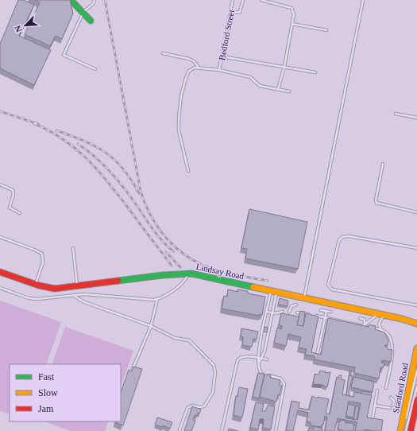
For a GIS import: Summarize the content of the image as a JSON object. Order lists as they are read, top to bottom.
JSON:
{
  "streets": {
    "street": ["Lindsay Road", "Stanford Road"],
    "lane": ["Bedford Street"]
  },
  "legend": ["Fast", "Slow", "Jam"],
  "north": "bottom left"
}
